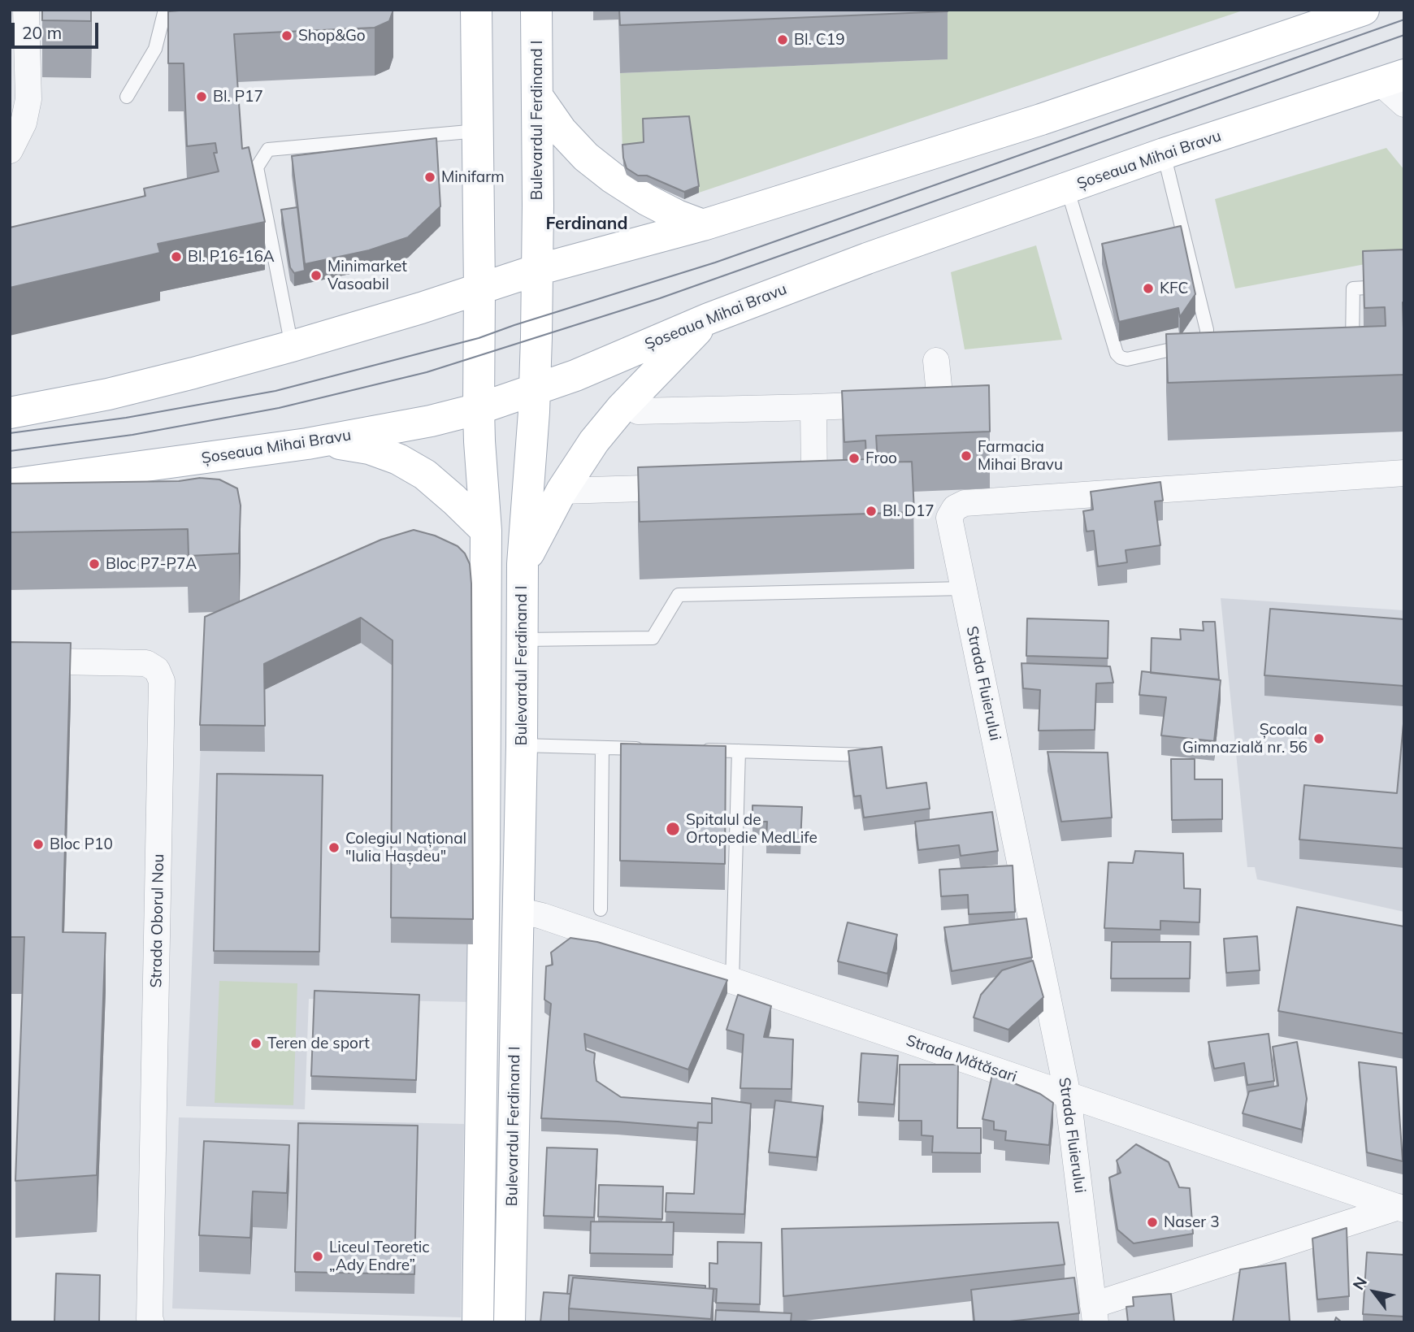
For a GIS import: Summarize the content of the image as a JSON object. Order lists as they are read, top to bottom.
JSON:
{
  "streets": {
    "main road": ["Bulevardul Ferdinand I", "Șoseaua Mihai Bravu"],
    "street": ["Strada Fluierului", "Strada Oborul Nou", "Strada Mătăsari"]
  },
  "crossings": [
    ["Bulevardul Ferdinand I", "Șoseaua Mihai Bravu"],
    ["Bulevardul Ferdinand I", "Strada Mătăsari"],
    ["Strada Fluierului", "Strada Mătăsari"]
  ],
  "districts": ["Ferdinand"],
  "places": [
    "Shop&Go",
    "Bl. C19",
    "Bl. P17",
    "Minifarm",
    "Bl. P16-16A",
    "Minimarket Vasoabil",
    "KFC",
    "Farmacia Mihai Bravu",
    "Froo",
    "Bl. D17",
    "Bloc P7-P7A",
    "Școala Gimnazială nr. 56",
    "Spitalul de Ortopedie MedLife",
    "Bloc P10",
    "Colegiul Național \"Iulia Hașdeu\"",
    "Teren de sport",
    "Naser 3",
    "Liceul Teoretic „Ady Endre”"
  ],
  "scale_bar": "20 m",
  "north": "top left"
}
